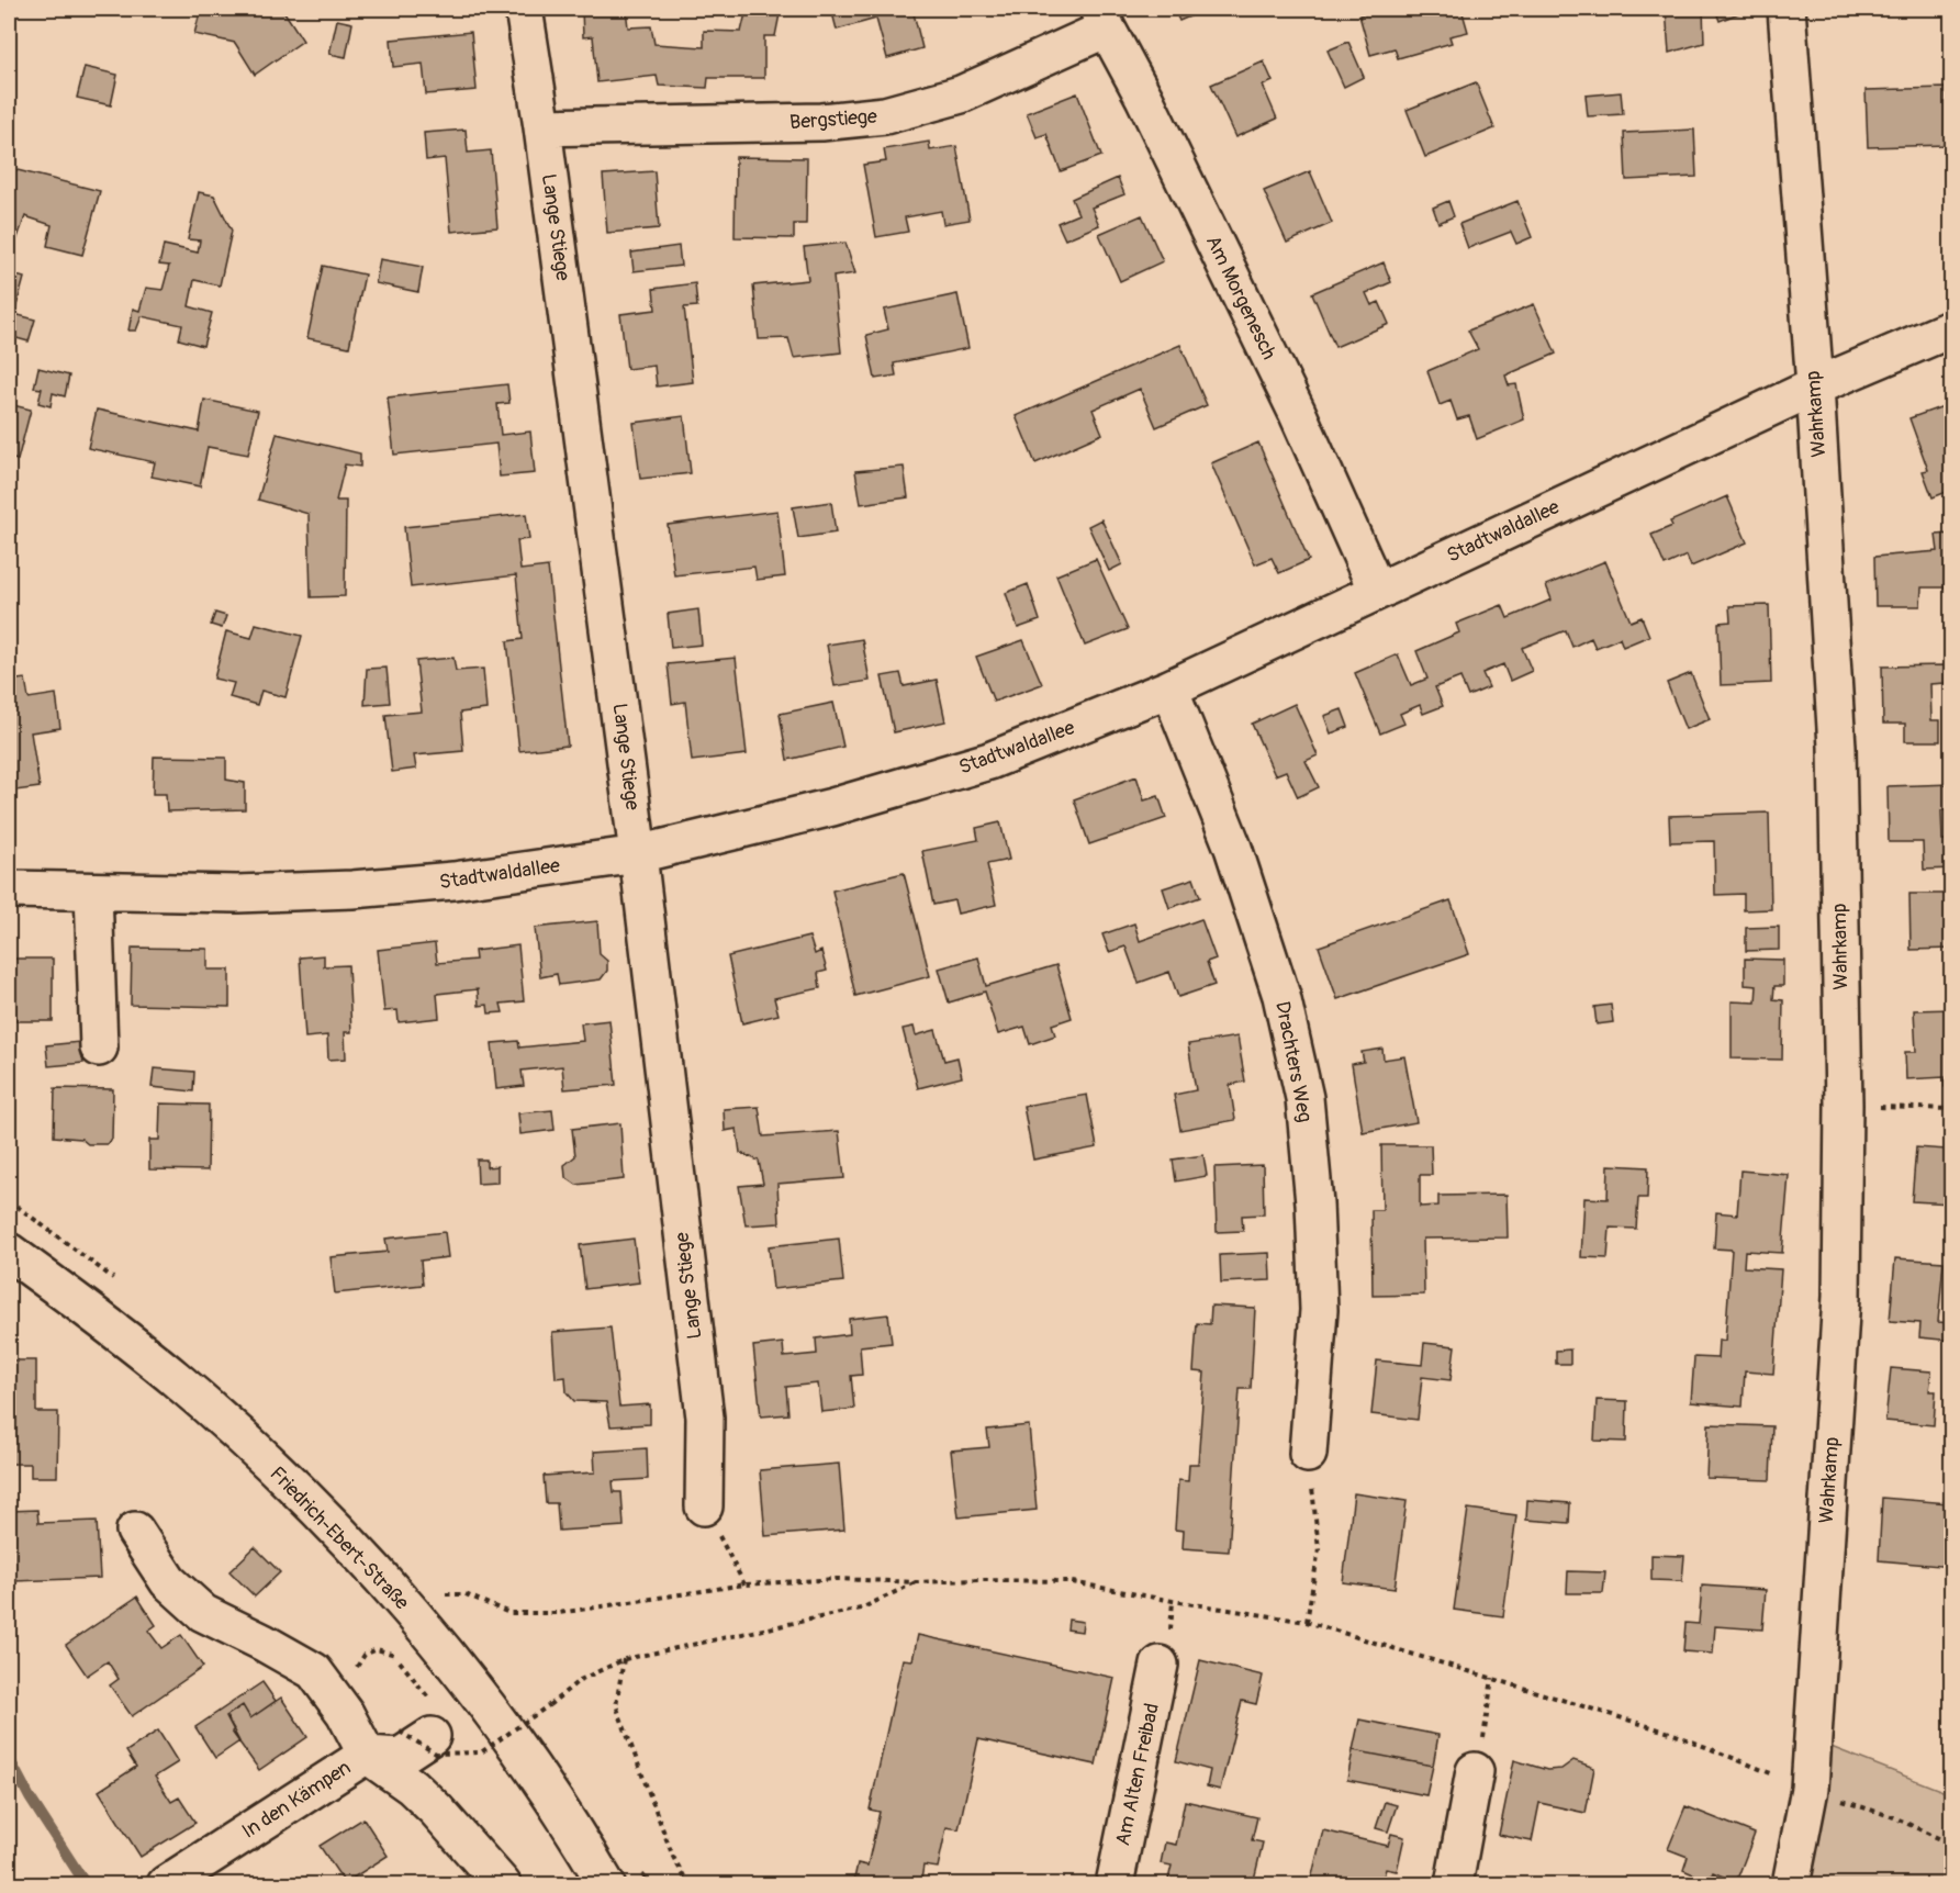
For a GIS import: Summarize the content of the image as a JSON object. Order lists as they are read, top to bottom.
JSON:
{
  "streets": {
    "street": [
      "Bergstiege",
      "Lange Stiege",
      "Am Morgenesch",
      "Wahrkamp",
      "Stadtwaldallee",
      "Drachters Weg",
      "Friedrich-Ebert-Straße",
      "Am Alten Freibad",
      "In den Kämpen"
    ]
  },
  "crossings": [
    ["Bergstiege", "Lange Stiege"],
    ["Bergstiege", "Am Morgenesch"],
    ["Lange Stiege", "Stadtwaldallee"],
    ["Am Morgenesch", "Stadtwaldallee"],
    ["Wahrkamp", "Stadtwaldallee"],
    ["Stadtwaldallee", "Drachters Weg"]
  ]
}
